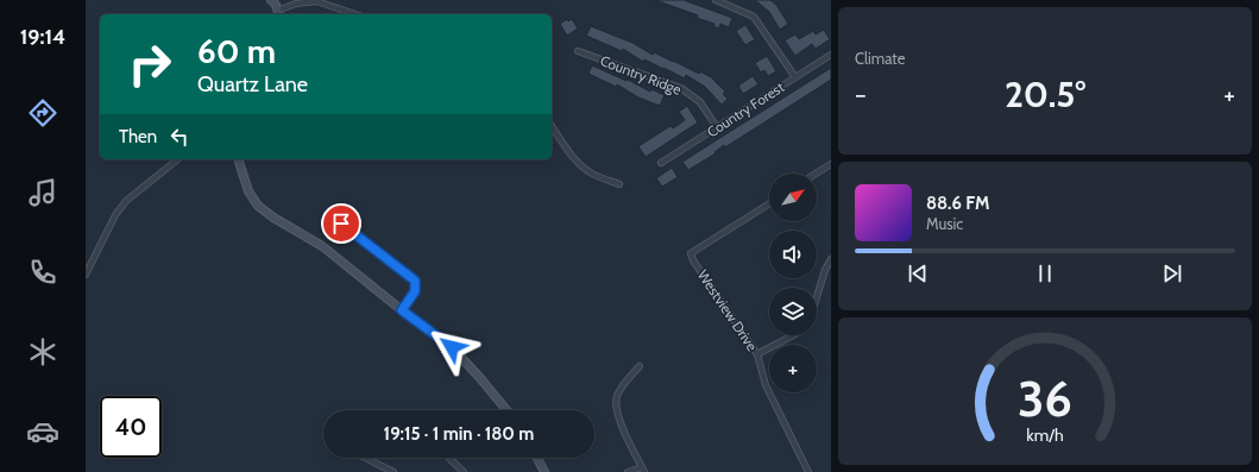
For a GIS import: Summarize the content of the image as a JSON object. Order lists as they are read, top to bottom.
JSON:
{
  "streets": {
    "street": ["Country Ridge", "Country Forest", "Westview Drive"]
  },
  "crossings": [
    ["Country Ridge", "Country Forest"]
  ],
  "north": "top right",
  "page": {
    "tabs": "19:14",
    "tile": "Climate",
    "turn": ["60 m", "Quartz Lane"],
    "heat": ["−", "20.5°", "+"],
    "then": "Then",
    "map_buttons": "+",
    "song": ["88.6 FM", "Music"],
    "limit": "40",
    "trip": "19:15 · 1 min · 180 m",
    "gauge": ["36", "km/h"]
  }
}
